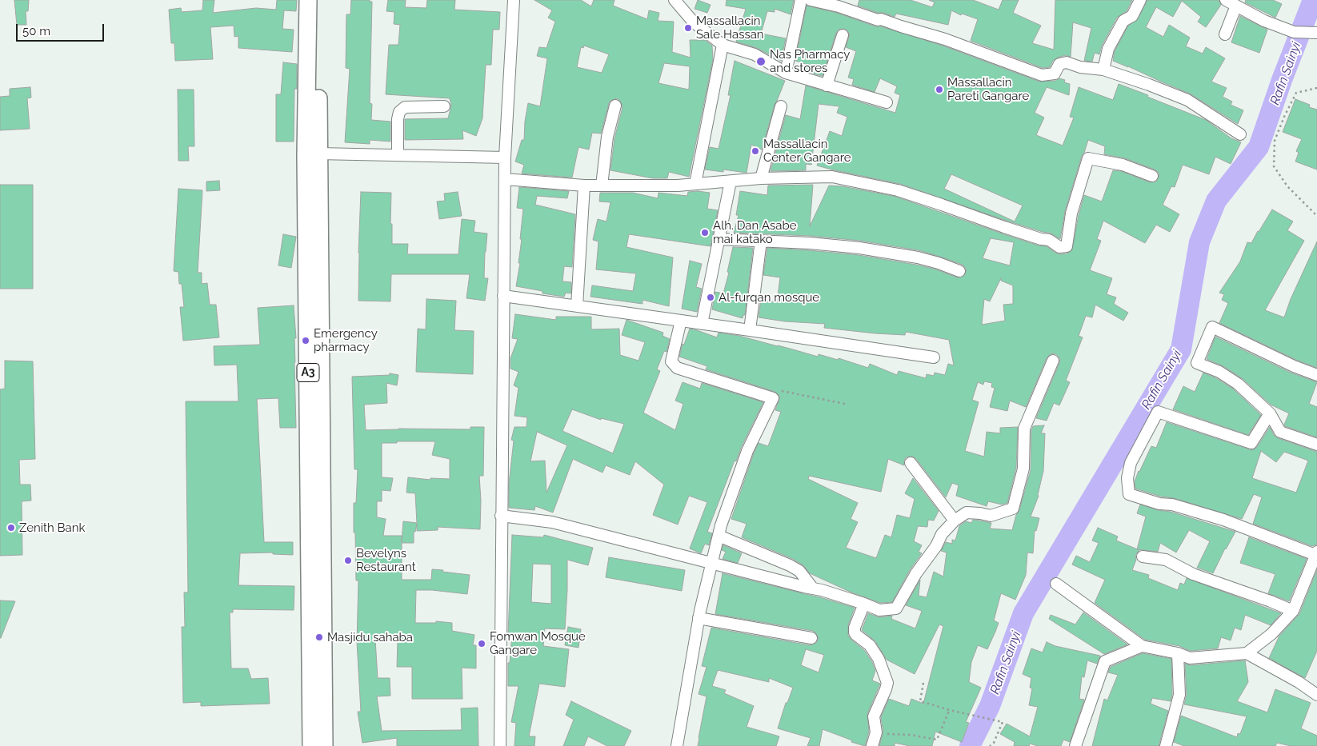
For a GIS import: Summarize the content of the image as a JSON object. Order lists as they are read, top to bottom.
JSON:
{
  "streets": {
    "highway": ["A3"]
  },
  "water": ["Rafin Sainyi"],
  "places": [
    "Massallacin Sale Hassan",
    "Nas Pharmacy and stores",
    "Massallacin Pareti Gangare",
    "Massallacin Center Gangare",
    "Alh. Dan Asabe mai katako",
    "Al-furqan mosque",
    "Emergency pharmacy",
    "Zenith Bank",
    "Bevelyns Restaurant",
    "Masjidu sahaba",
    "Fomwan Mosque Gangare"
  ],
  "scale_bar": "50 m"
}
